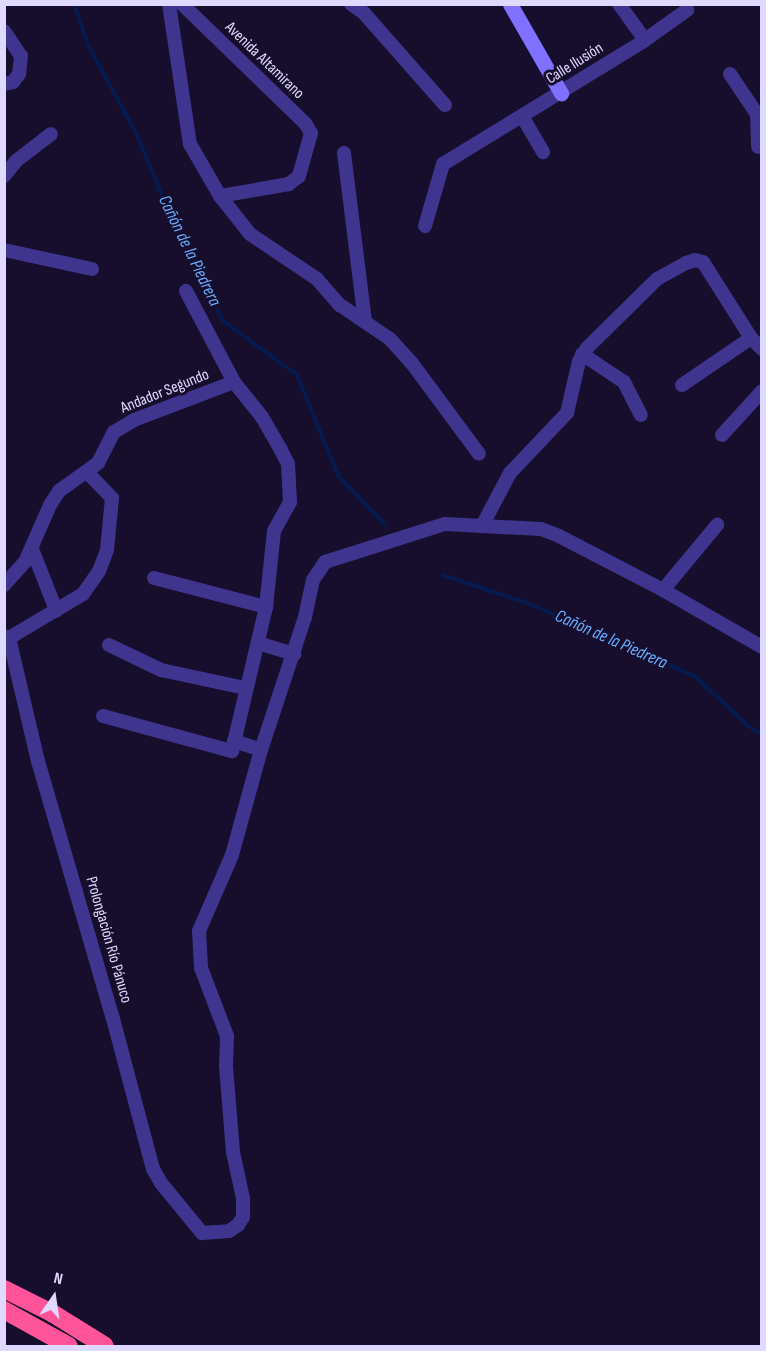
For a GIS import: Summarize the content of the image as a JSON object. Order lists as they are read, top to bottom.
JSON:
{
  "streets": {
    "street": [
      "Avenida Altamirano",
      "Calle Ilusión",
      "Andador Segundo",
      "Prolongación Río Pánuco"
    ]
  },
  "water": ["Cañón de la Piedrera"],
  "north": "top"
}
